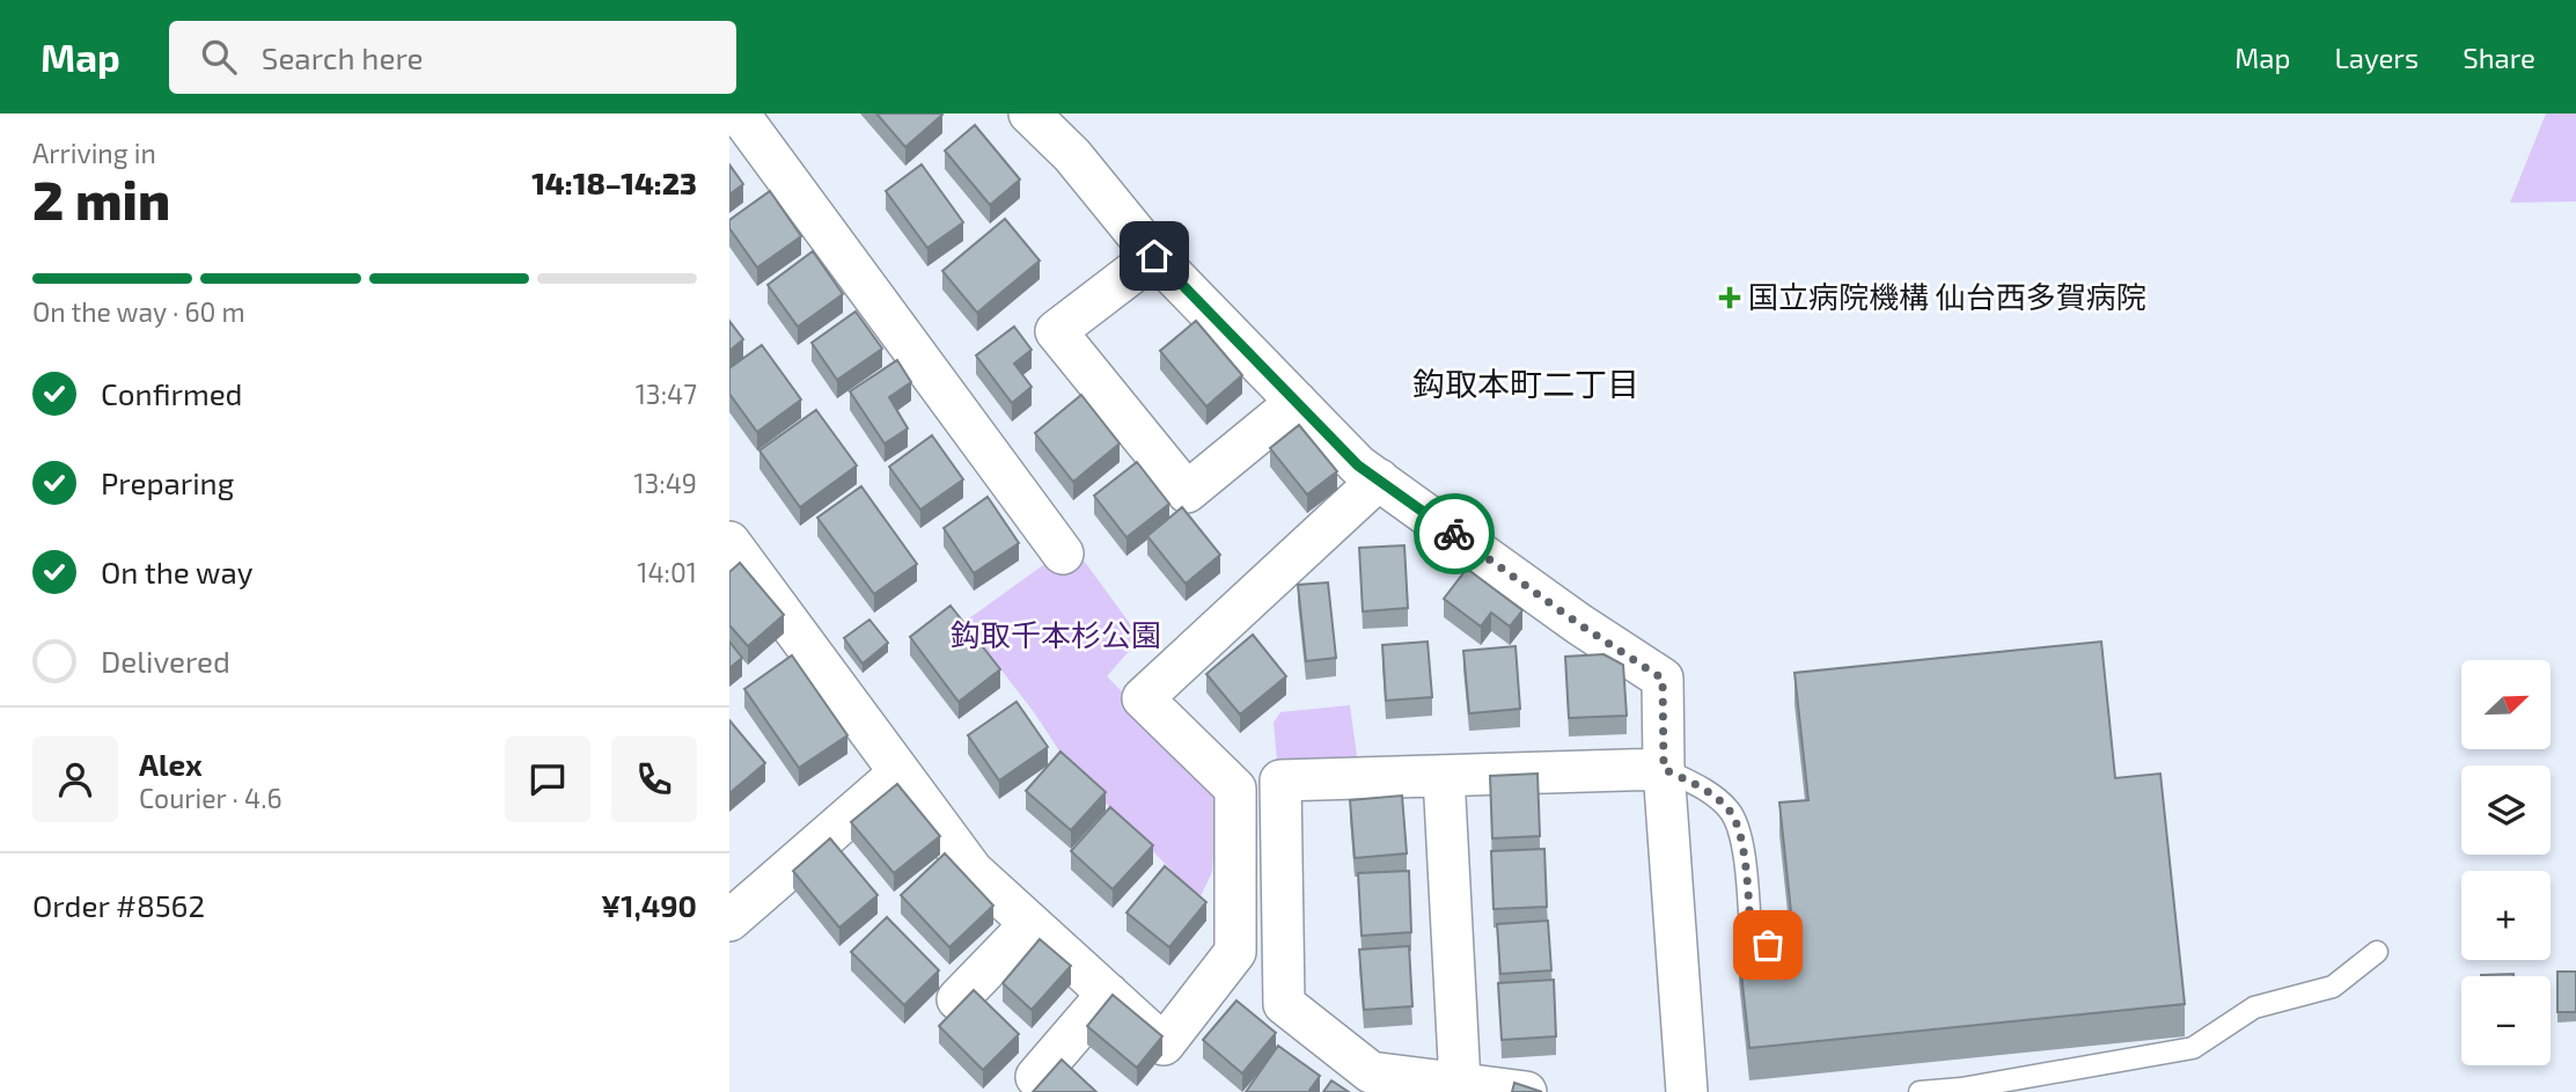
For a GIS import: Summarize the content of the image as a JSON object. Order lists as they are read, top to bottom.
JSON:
{
  "districts": ["鈎取本町二丁目"],
  "parks": ["鈎取千本杉公園"],
  "places": {
    "health": ["国立病院機構 仙台西多賀病院"]
  },
  "north": "top right",
  "page": {
    "header": "Map",
    "search": "Search here",
    "nav": ["Map", "Layers", "Share"],
    "heading": ["2 min", "Arriving in", "14:18–14:23"],
    "panel": [
      "Alex",
      "Courier · 4.6",
      "Order #8562",
      "¥1,490"
    ],
    "bar": "On the way · 60 m",
    "list": [
      ["Confirmed", "13:47"],
      ["Preparing", "13:49"],
      ["On the way", "14:01"],
      "Delivered"
    ],
    "map_buttons": ["+", "−"]
  }
}
